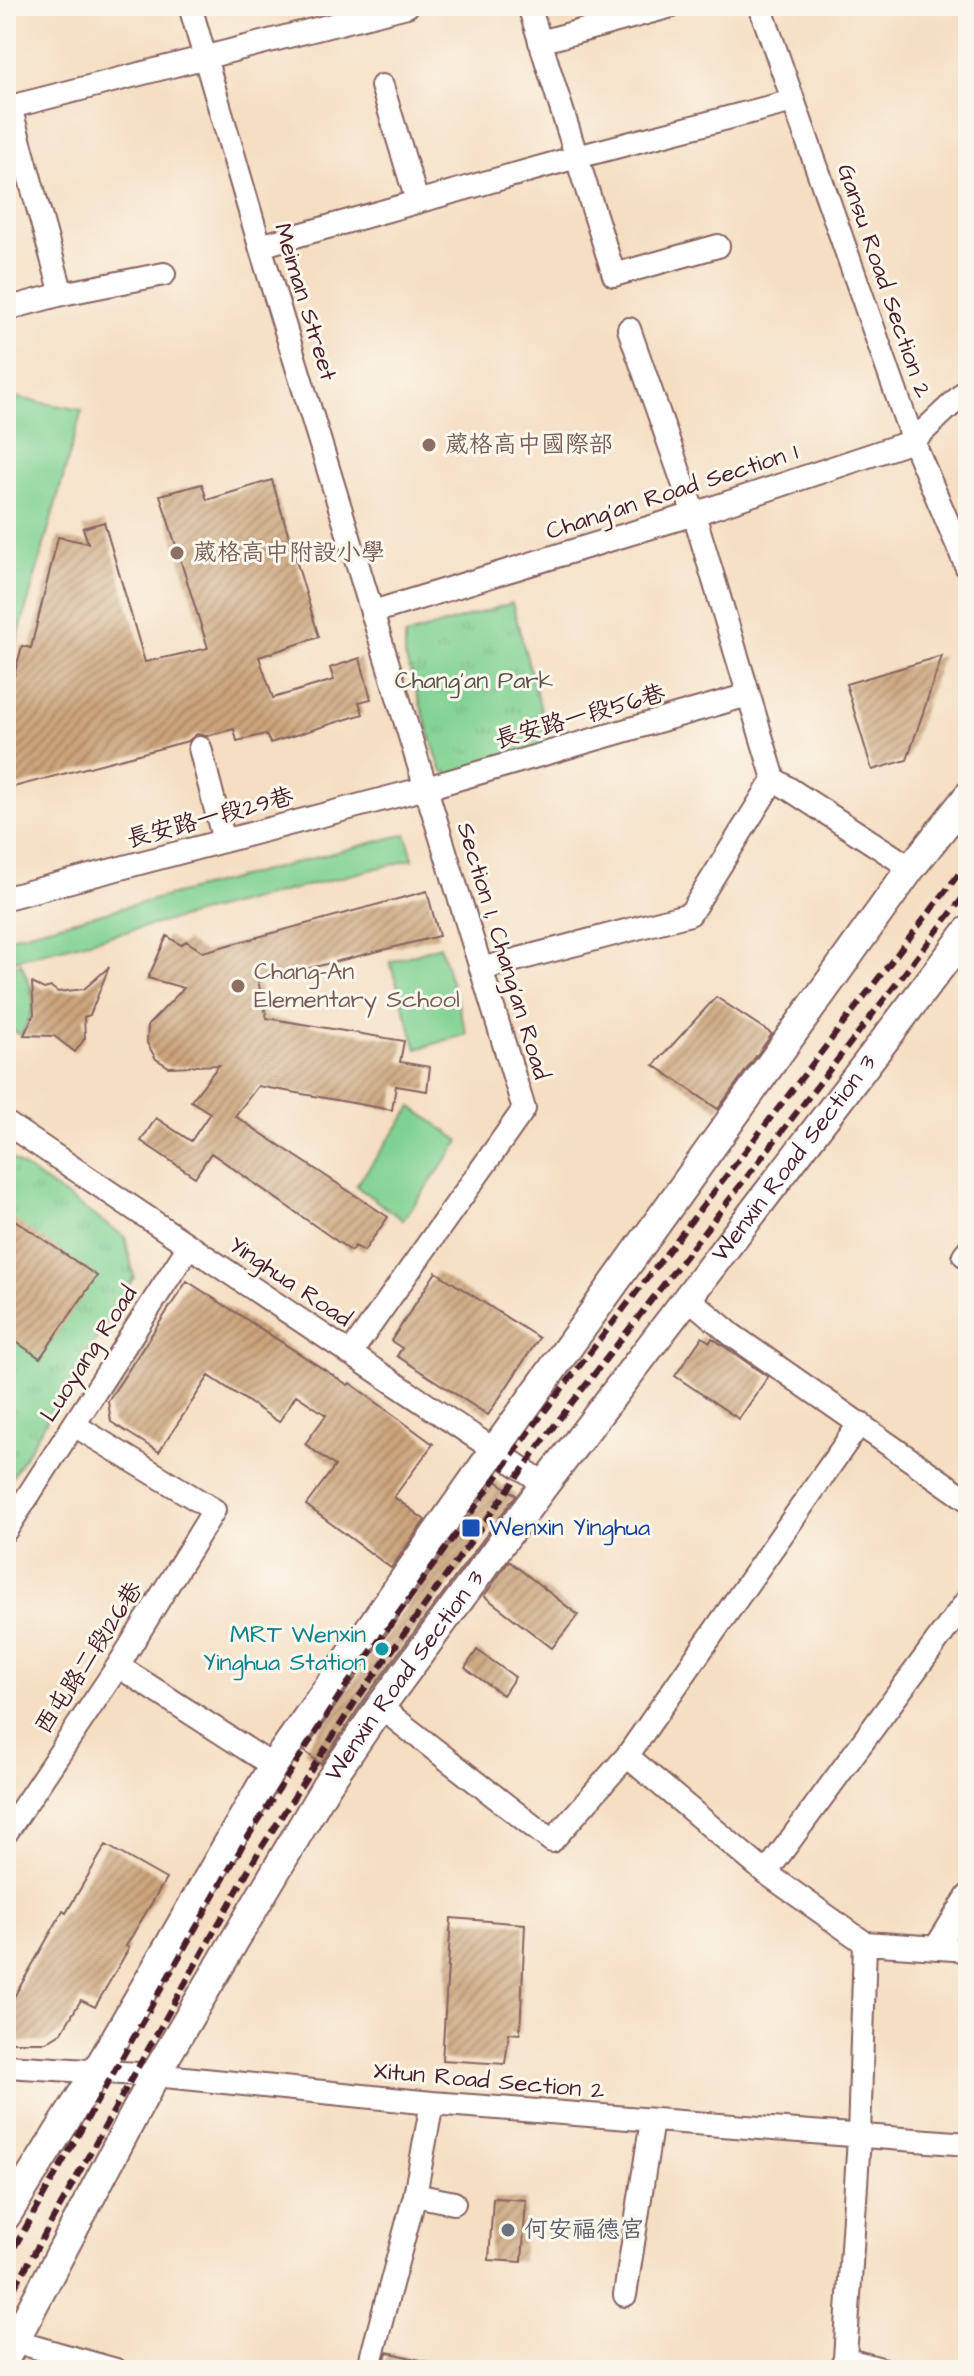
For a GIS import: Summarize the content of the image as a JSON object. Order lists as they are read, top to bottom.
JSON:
{
  "streets": {
    "main road": ["Wenxin Road Section 3"],
    "street": [
      "Gansu Road Section 2",
      "Meiman Street",
      "Chang’an Road Section 1",
      "長安路一段56巷",
      "長安路一段29巷",
      "Section 1, Chang’an Road",
      "Yinghua Road",
      "Luoyang Road",
      "西屯路二段126巷",
      "Xitun Road Section 2"
    ]
  },
  "crossings": [
    ["Gansu Road Section 2", "Chang’an Road Section 1"],
    ["Meiman Street", "Chang’an Road Section 1"],
    ["Meiman Street", "Section 1, Chang’an Road"],
    ["Chang’an Road Section 1", "Section 1, Chang’an Road"],
    ["長安路一段56巷", "長安路一段29巷"],
    ["長安路一段56巷", "Section 1, Chang’an Road"],
    ["長安路一段29巷", "Section 1, Chang’an Road"],
    ["Section 1, Chang’an Road", "Yinghua Road"],
    ["Wenxin Road Section 3", "Yinghua Road"],
    ["Wenxin Road Section 3", "Xitun Road Section 2"],
    ["Yinghua Road", "Luoyang Road"],
    ["Luoyang Road", "西屯路二段126巷"]
  ],
  "parks": ["Chang'an Park"],
  "places": {
    "other": [
      "葳格高中國際部",
      "葳格高中附設小學",
      "Chang-An Elementary School",
      "MRT Wenxin Yinghua Station",
      "何安福德宮"
    ],
    "transit": ["Wenxin Yinghua"]
  }
}
